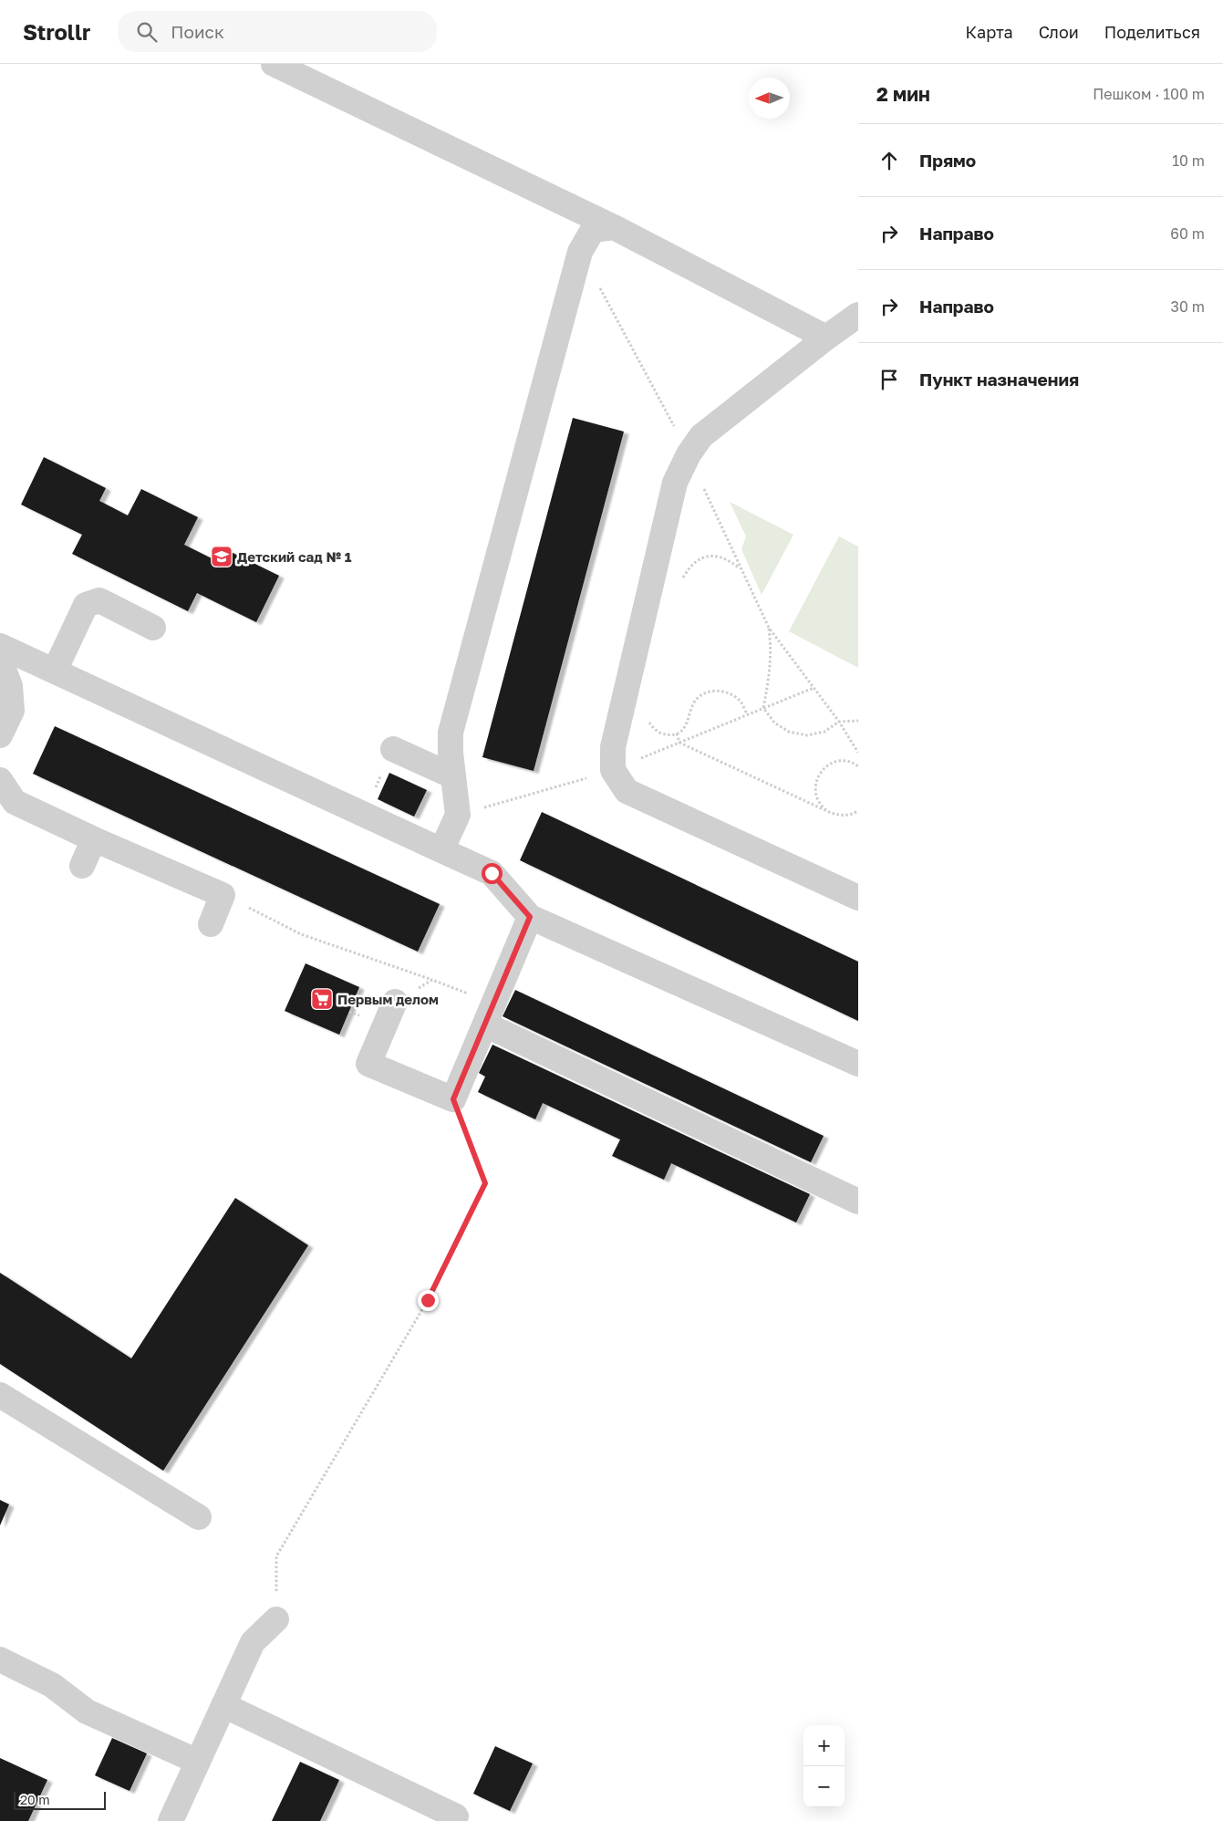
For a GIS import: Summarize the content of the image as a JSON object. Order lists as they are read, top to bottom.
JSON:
{
  "places": {
    "school or university": ["Детский сад № 1"],
    "supermarket": ["Первым делом"]
  },
  "scale_bar": "20 m",
  "north": "left",
  "page": {
    "header": "Strollr",
    "search": "Поиск",
    "nav": ["Карта", "Слои", "Поделиться"],
    "heading": ["2 мин", "Пешком · 100 m"],
    "list": [
      ["Прямо", "10 m"],
      ["Направо", "60 m"],
      ["Направо", "30 m"],
      "Пункт назначения"
    ],
    "map_buttons": ["+", "−"],
    "scale": "20 m"
  }
}
